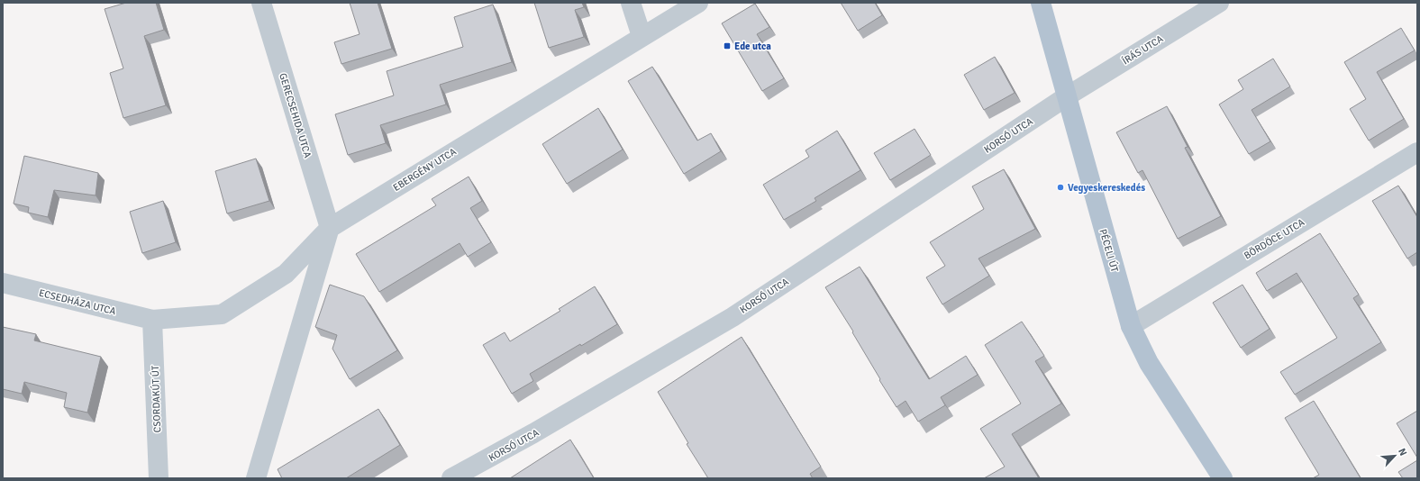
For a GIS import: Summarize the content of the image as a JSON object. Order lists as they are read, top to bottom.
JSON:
{
  "streets": {
    "main road": ["PÉCELI ÚT"],
    "street": [
      "ÍRÁS UTCA",
      "GERECSEHIDA UTCA",
      "KORSÓ UTCA",
      "EBERGÉNY UTCA",
      "BÖRDÖCE UTCA",
      "ECSEDHÁZA UTCA",
      "CSORDAKÚT ÚT"
    ]
  },
  "crossings": [
    ["ÍRÁS UTCA", "KORSÓ UTCA"],
    ["ÍRÁS UTCA", "PÉCELI ÚT"],
    ["GERECSEHIDA UTCA", "EBERGÉNY UTCA"],
    ["KORSÓ UTCA", "PÉCELI ÚT"],
    ["EBERGÉNY UTCA", "ECSEDHÁZA UTCA"],
    ["EBERGÉNY UTCA", "CSORDAKÚT ÚT"],
    ["BÖRDÖCE UTCA", "PÉCELI ÚT"],
    ["ECSEDHÁZA UTCA", "CSORDAKÚT ÚT"]
  ],
  "places": {
    "transit": ["Ede utca"],
    "other": ["Vegyeskereskedés"]
  },
  "north": "top right"
}
